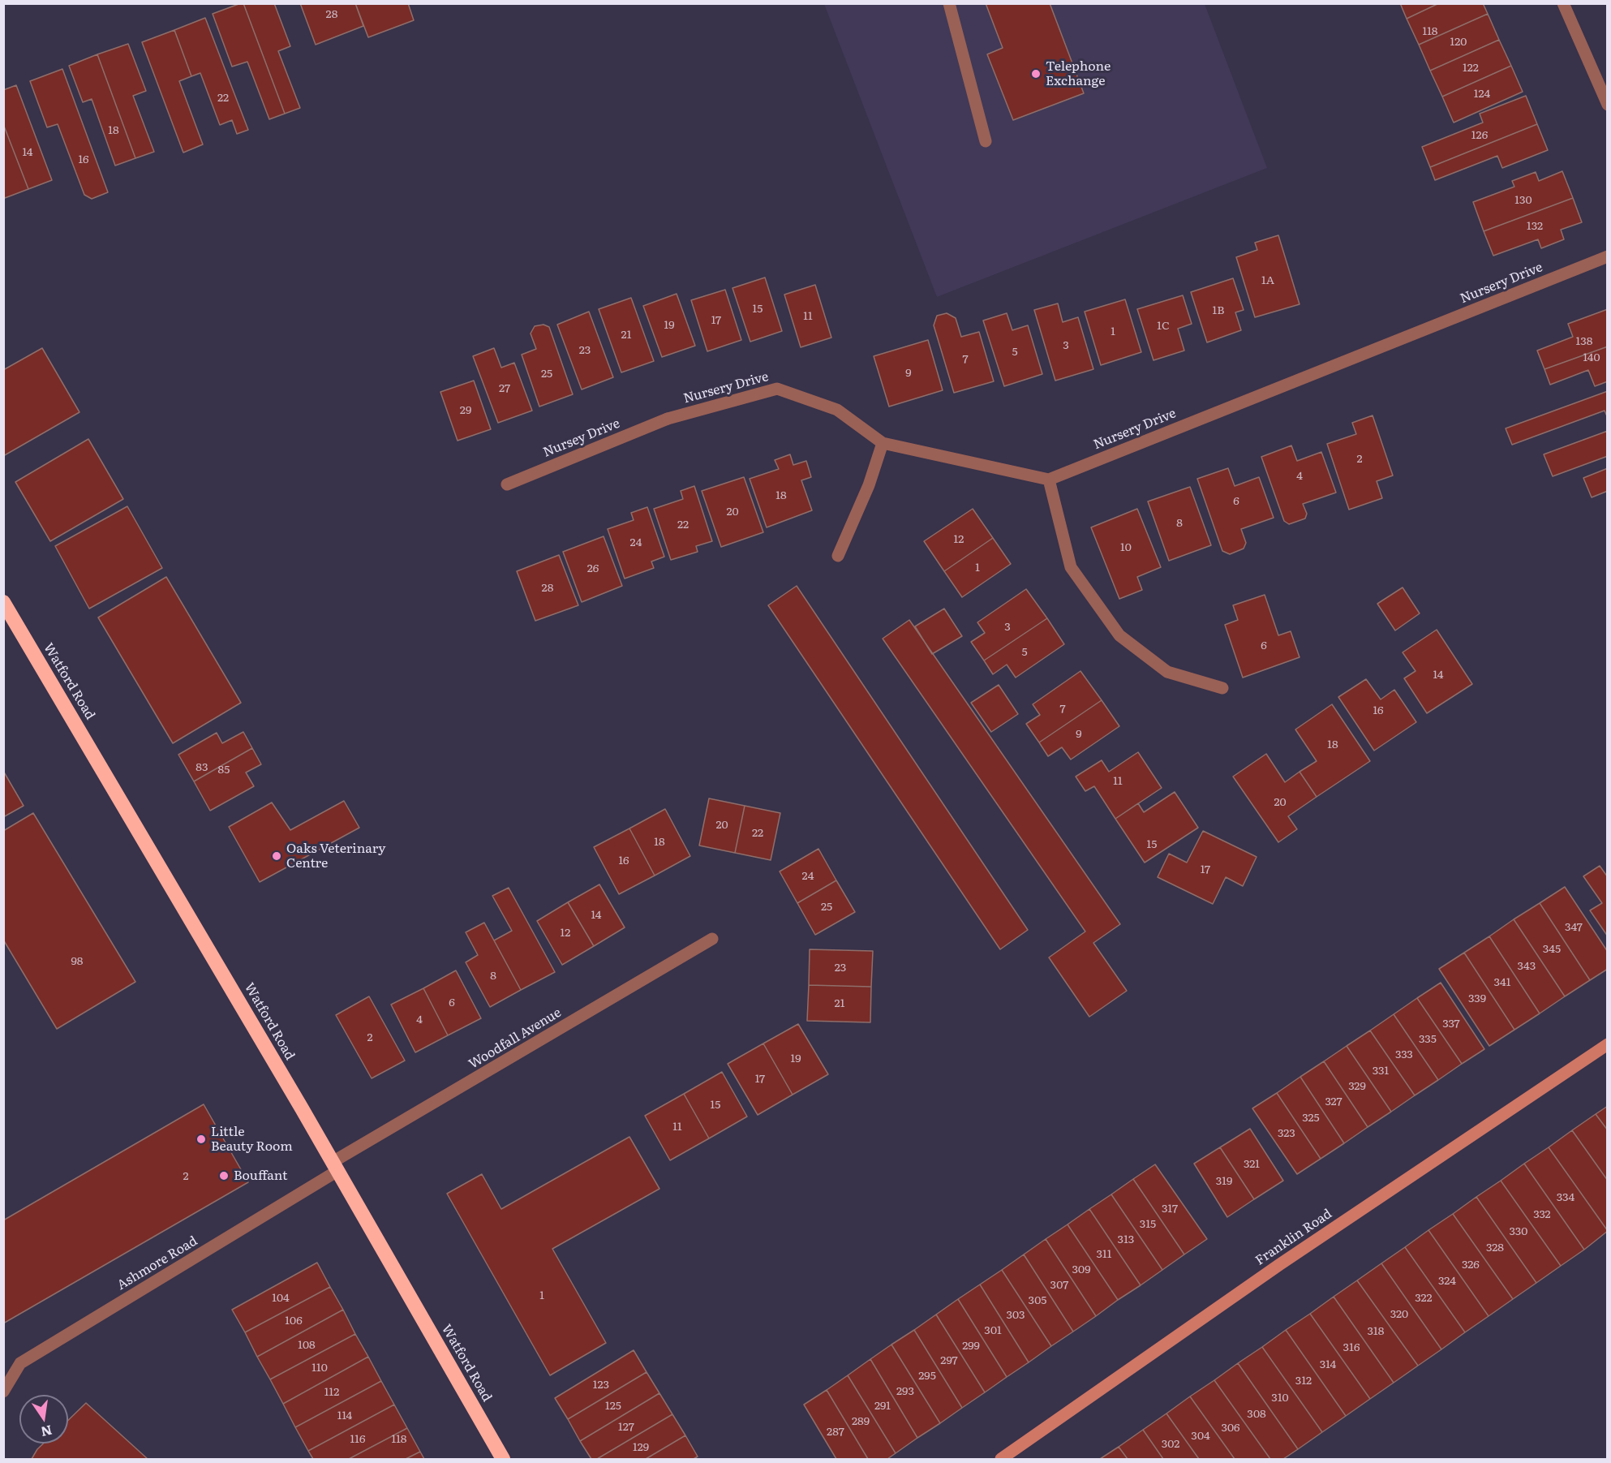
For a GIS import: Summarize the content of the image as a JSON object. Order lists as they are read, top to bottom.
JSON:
{
  "streets": {
    "highway": ["Watford Road"],
    "street": [
      "Nursery Drive",
      "Nursey Drive",
      "Woodfall Avenue",
      "Franklin Road",
      "Ashmore Road"
    ]
  },
  "crossings": [
    ["Nursery Drive", "Nursey Drive"],
    ["Watford Road", "Woodfall Avenue"],
    ["Watford Road", "Ashmore Road"],
    ["Woodfall Avenue", "Ashmore Road"]
  ],
  "places": [
    "Telephone Exchange",
    "Oaks Veterinary Centre",
    "Little Beauty Room",
    "Bouffant"
  ],
  "house_numbers": [
    "28",
    "118",
    "120",
    "122",
    "124",
    "22",
    "18",
    "126",
    "14",
    "16",
    "130",
    "132",
    "1A",
    "15",
    "1B",
    "11",
    "17",
    "19",
    "1C",
    "1",
    "21",
    "138",
    "3",
    "23",
    "5",
    "140",
    "7",
    "9",
    "25",
    "27",
    "29",
    "2",
    "4",
    "18",
    "6",
    "20",
    "8",
    "22",
    "12",
    "24",
    "10",
    "1",
    "26",
    "28",
    "3",
    "6",
    "5",
    "14",
    "7",
    "16",
    "9",
    "18",
    "83",
    "85",
    "11",
    "20",
    "20",
    "22",
    "18",
    "15",
    "16",
    "17",
    "24",
    "25",
    "14",
    "347",
    "12",
    "345",
    "98",
    "343",
    "23",
    "8",
    "341",
    "339",
    "6",
    "21",
    "4",
    "337",
    "2",
    "335",
    "333",
    "19",
    "331",
    "17",
    "329",
    "327",
    "15",
    "325",
    "11",
    "323",
    "321",
    "2",
    "319",
    "334",
    "317",
    "332",
    "315",
    "330",
    "313",
    "328",
    "311",
    "326",
    "309",
    "324",
    "307",
    "1",
    "104",
    "322",
    "305",
    "320",
    "303",
    "106",
    "301",
    "318",
    "108",
    "299",
    "316",
    "297",
    "314",
    "110",
    "295",
    "312",
    "123",
    "293",
    "112",
    "310",
    "125",
    "291",
    "308",
    "114",
    "289",
    "127",
    "306",
    "287",
    "304",
    "116",
    "118",
    "302",
    "129"
  ],
  "north": "bottom"
}
